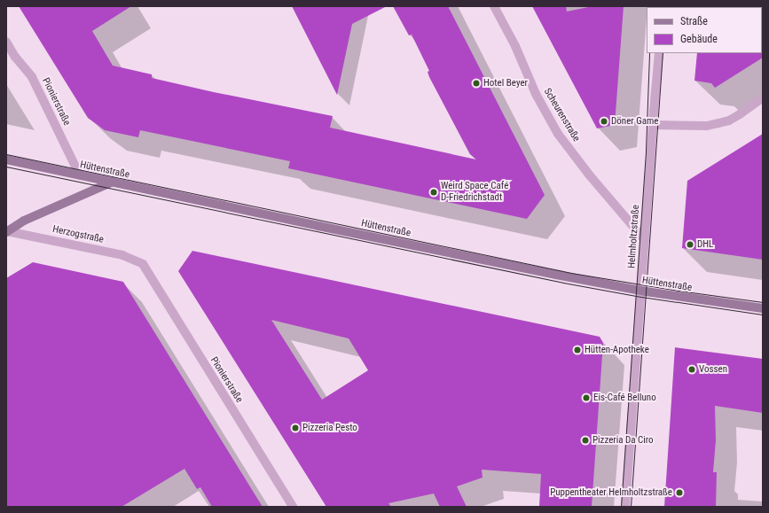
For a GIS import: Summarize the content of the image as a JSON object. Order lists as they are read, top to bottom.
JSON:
{
  "streets": {
    "main road": ["Hüttenstraße", "Herzogstraße"],
    "street": ["Pionierstraße", "Scheurenstraße", "Helmholtzstraße"]
  },
  "crossings": [
    ["Pionierstraße", "Hüttenstraße"],
    ["Pionierstraße", "Herzogstraße"],
    ["Scheurenstraße", "Helmholtzstraße"],
    ["Hüttenstraße", "Herzogstraße"],
    ["Hüttenstraße", "Helmholtzstraße"]
  ],
  "places": [
    "Hotel Beyer",
    "Döner Game",
    "Weird Space Café D-Friedrichstadt",
    "DHL",
    "Hütten-Apotheke",
    "Vossen",
    "Eis-Café Belluno",
    "Pizzeria Pesto",
    "Pizzeria Da Ciro",
    "Puppentheater Helmholtzstraße"
  ],
  "legend": ["Straße", "Gebäude"]
}
